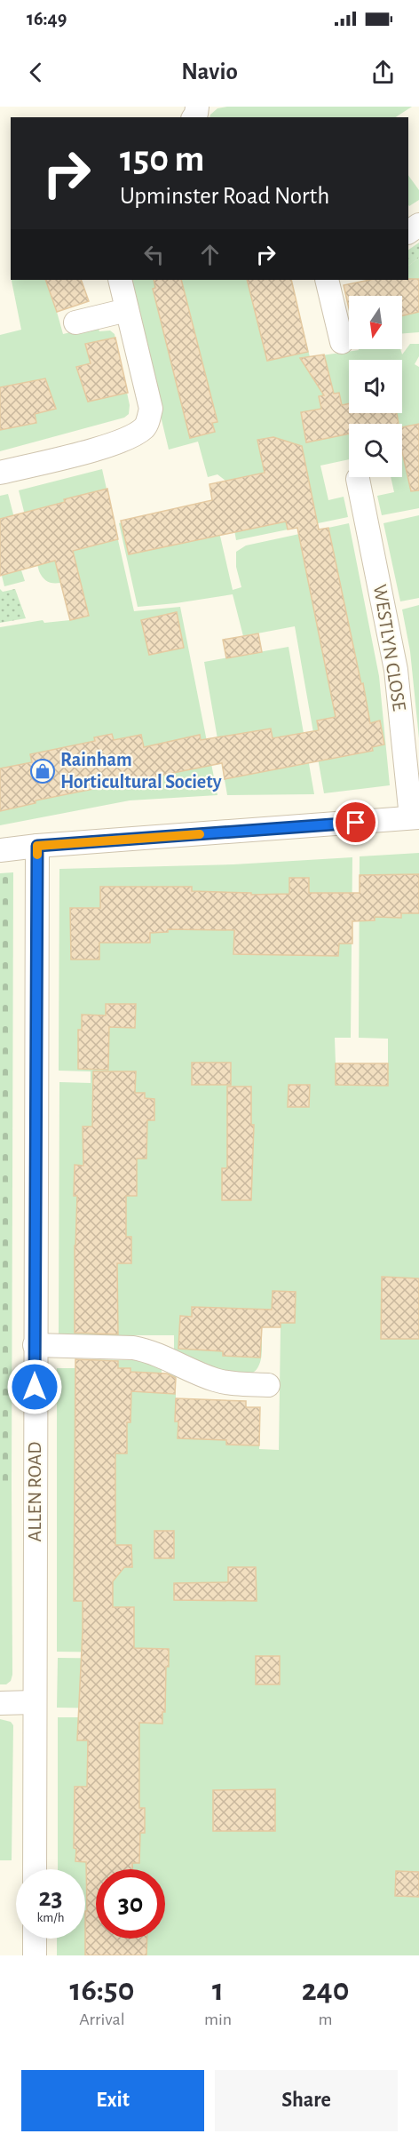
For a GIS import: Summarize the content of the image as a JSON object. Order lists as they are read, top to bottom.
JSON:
{
  "streets": {
    "street": ["WESTLYN CLOSE", "ALLEN ROAD"]
  },
  "places": {
    "shop": ["Rainham Horticultural Society"]
  },
  "north": "bottom",
  "page": {
    "status": "16:49",
    "header": "Navio",
    "turn": ["150 m", "Upminster Road North"],
    "speed": "23 km/h",
    "limit": "30",
    "eta": [
      "16:50",
      "Arrival",
      "1",
      "min",
      "240",
      "m"
    ],
    "buttons": ["Exit", "Share"]
  }
}
